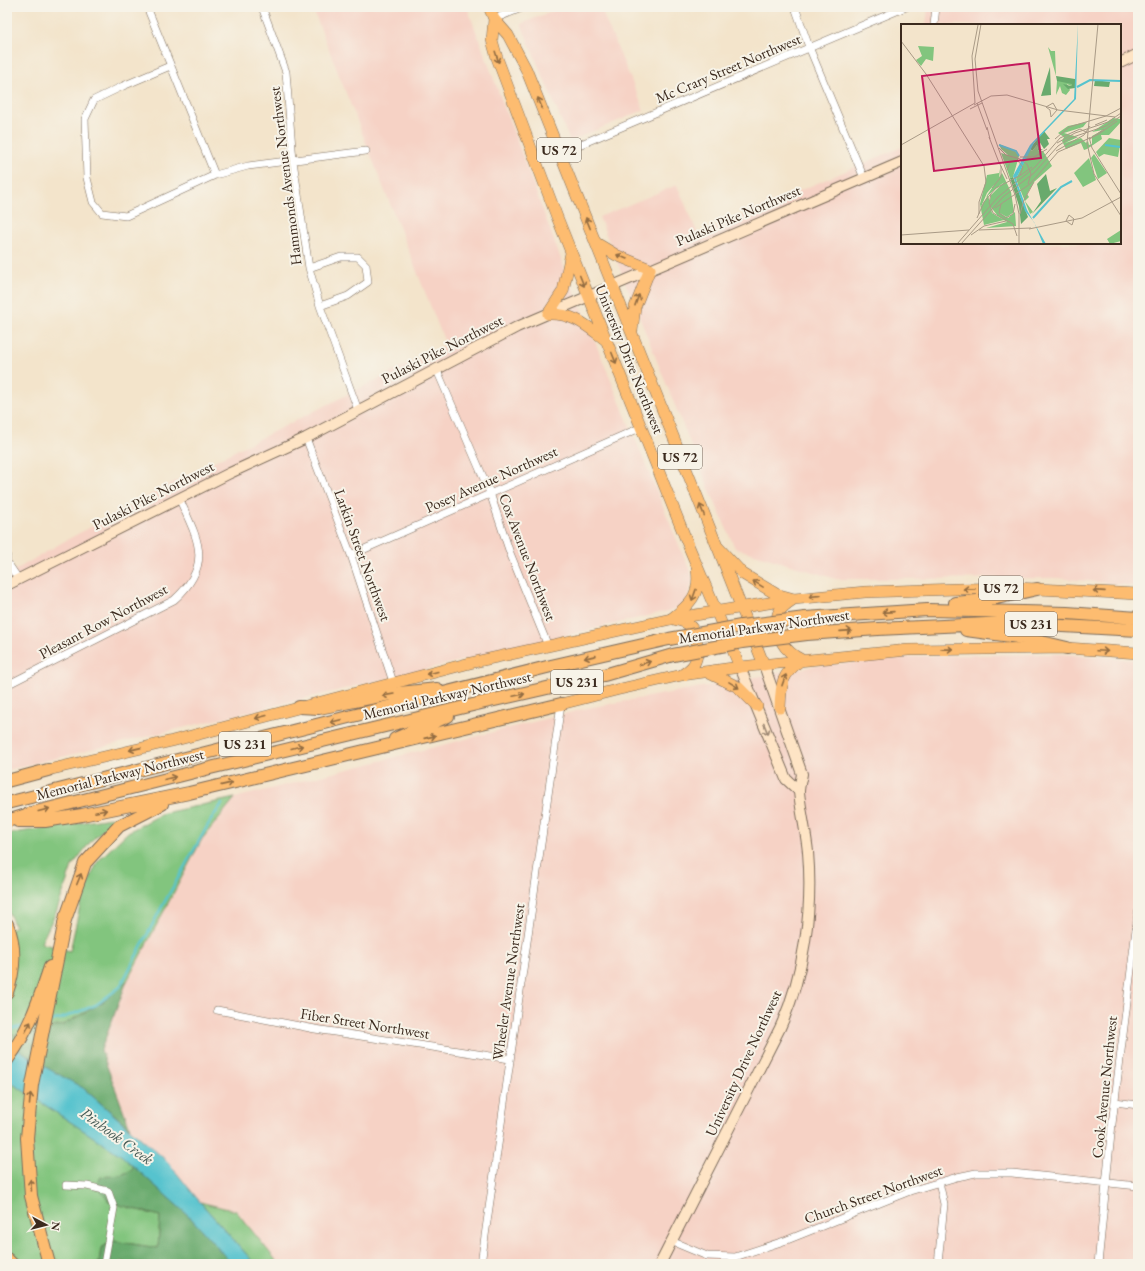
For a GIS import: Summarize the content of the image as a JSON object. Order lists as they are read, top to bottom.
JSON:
{
  "streets": {
    "highway": ["US 231", "Memorial Parkway Northwest"],
    "main road": ["US 72", "Pulaski Pike Northwest", "University Drive Northwest"],
    "street": [
      "Mc Crary Street Northwest",
      "Hammonds Avenue Northwest",
      "Posey Avenue Northwest",
      "Larkin Street Northwest",
      "Cox Avenue Northwest",
      "Pleasant Row Northwest",
      "Wheeler Avenue Northwest",
      "Fiber Street Northwest",
      "Cook Avenue Northwest",
      "Church Street Northwest"
    ]
  },
  "crossings": [
    ["Mc Crary Street Northwest", "University Drive Northwest"],
    ["US 72", "University Drive Northwest"],
    ["Hammonds Avenue Northwest", "Pulaski Pike Northwest"],
    ["Pulaski Pike Northwest", "University Drive Northwest"],
    ["Pulaski Pike Northwest", "Larkin Street Northwest"],
    ["Pulaski Pike Northwest", "Cox Avenue Northwest"],
    ["Pulaski Pike Northwest", "Pleasant Row Northwest"],
    ["University Drive Northwest", "Posey Avenue Northwest"],
    ["University Drive Northwest", "Church Street Northwest"],
    ["Posey Avenue Northwest", "Larkin Street Northwest"],
    ["Posey Avenue Northwest", "Cox Avenue Northwest"],
    ["Wheeler Avenue Northwest", "Fiber Street Northwest"],
    ["Cook Avenue Northwest", "Church Street Northwest"]
  ],
  "water": ["Pinhook Creek"],
  "north": "right"
}
